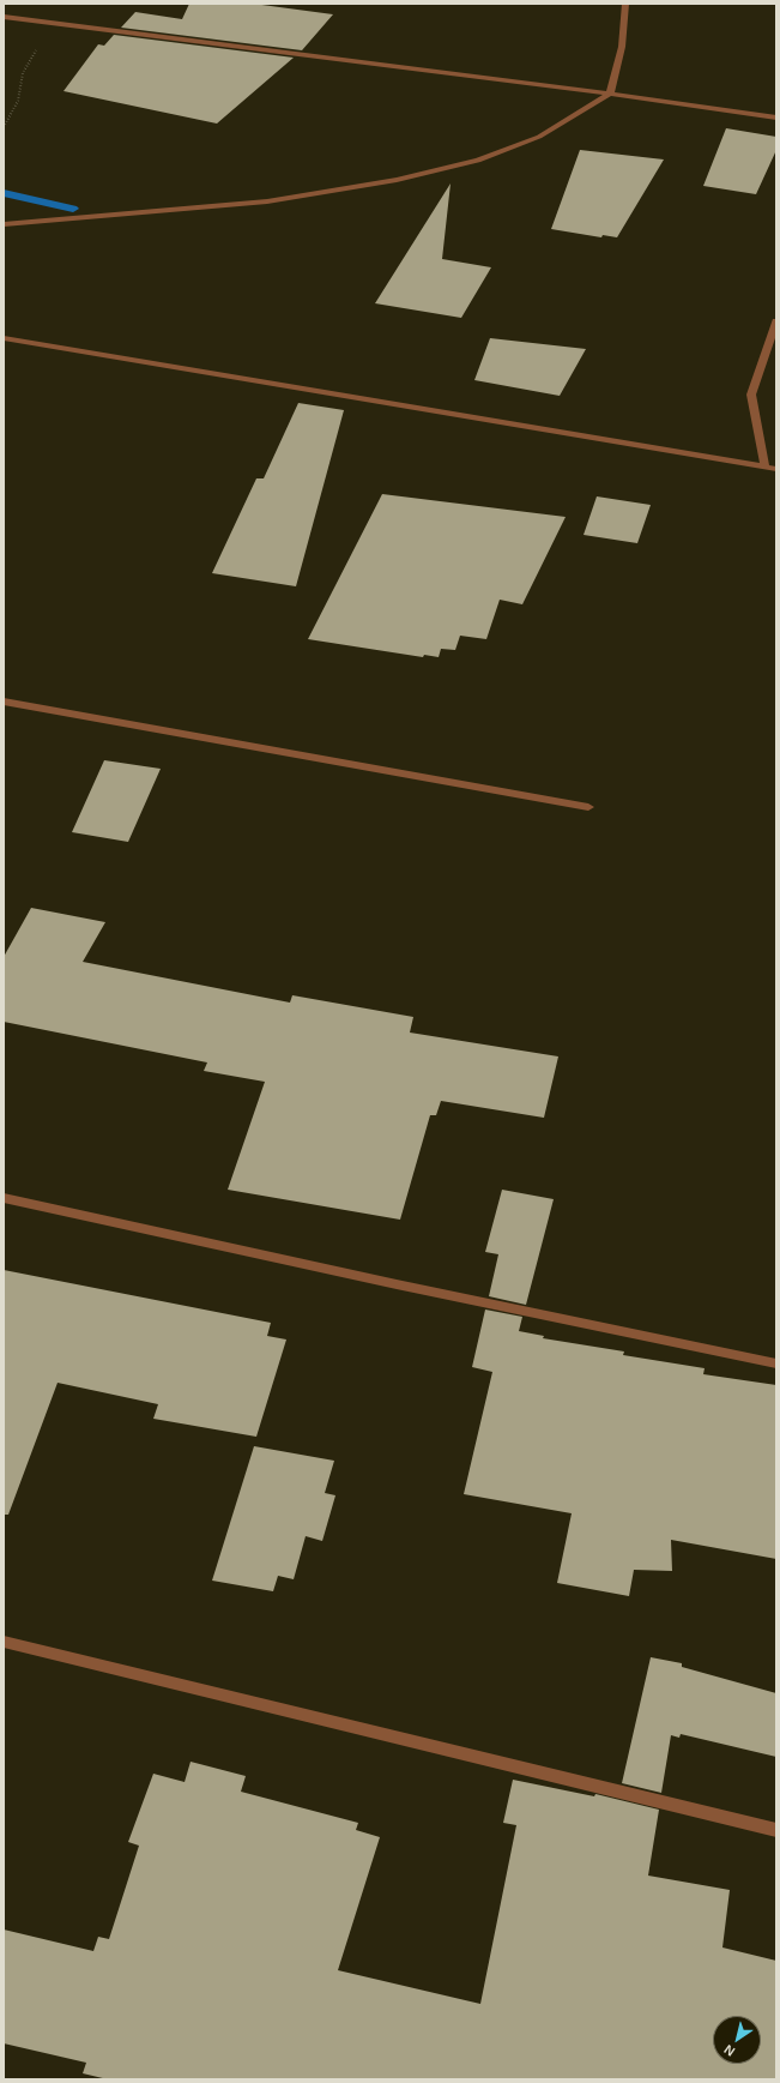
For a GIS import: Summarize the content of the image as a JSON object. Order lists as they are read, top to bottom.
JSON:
{
  "north": "bottom left"
}
